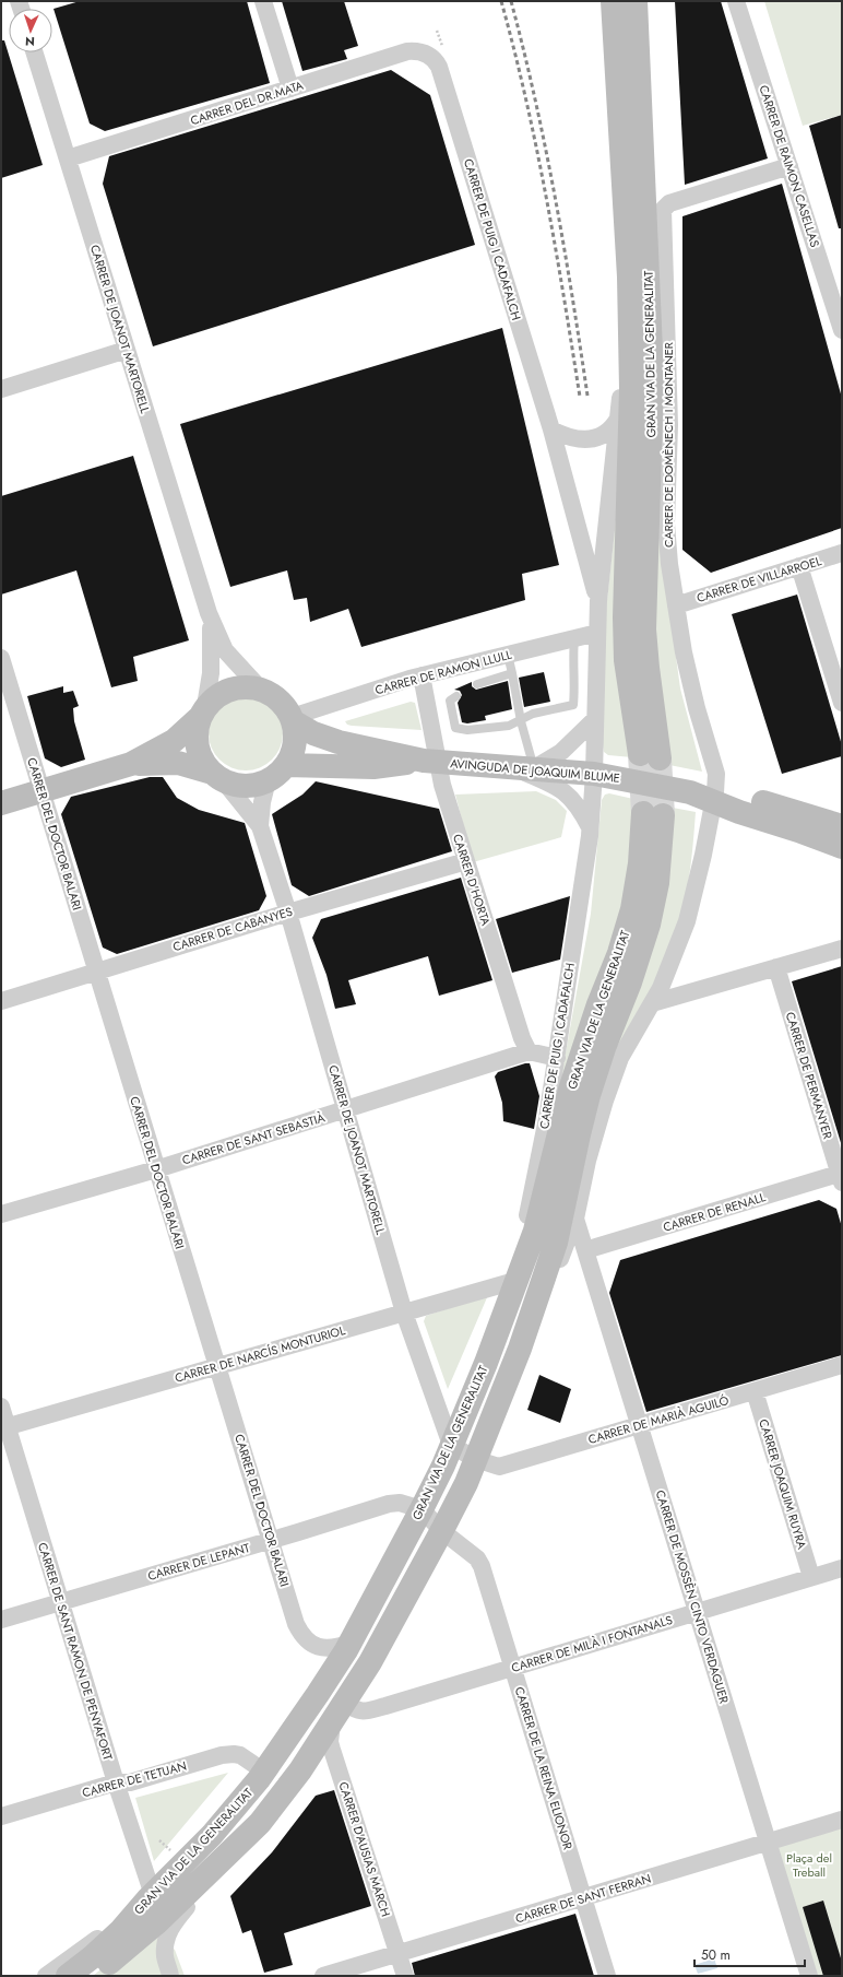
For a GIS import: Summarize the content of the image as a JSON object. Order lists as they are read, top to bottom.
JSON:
{
  "streets": {
    "street": [
      "CARRER DEL DR.MATA",
      "CARRER DE RAIMON CASELLAS",
      "CARRER DE PUIG I CADAFALCH",
      "CARRER DE JOANOT MARTORELL",
      "GRAN VIA DE LA GENERALITAT",
      "CARRER DE DOMÈNECH I MONTANER",
      "CARRER DE VILLARROEL",
      "CARRER DE RAMON LLULL",
      "AVINGUDA DE JOAQUIM BLUME",
      "CARRER DEL DOCTOR BALARI",
      "CARRER D'HORTA",
      "CARRER DE CABANYES",
      "CARRER DE PERMANYER",
      "CARRER DE SANT SEBASTIÀ",
      "CARRER DE RENALL",
      "CARRER DE NARCÍS MONTURIOL",
      "CARRER DE MARIÀ AGUILÓ",
      "CARRER JOAQUIM RUYRA",
      "CARRER DE LEPANT",
      "CARRER DE MOSSÈN CINTO VERDAGUER",
      "CARRER DE MILÀ I FONTANALS",
      "CARRER DE SANT RAMON DE PENYAFORT",
      "CARRER DE LA REINA ELIONOR",
      "CARRER DE TETUAN",
      "CARRER D'AUSIAS MARCH",
      "CARRER DE SANT FERRAN"
    ]
  },
  "crossings": [
    ["CARRER DEL DR.MATA", "CARRER DE PUIG I CADAFALCH"],
    ["CARRER DEL DR.MATA", "CARRER DE JOANOT MARTORELL"],
    ["CARRER DE PUIG I CADAFALCH", "GRAN VIA DE LA GENERALITAT"],
    ["CARRER DE PUIG I CADAFALCH", "CARRER DE RAMON LLULL"],
    ["CARRER DE PUIG I CADAFALCH", "AVINGUDA DE JOAQUIM BLUME"],
    ["CARRER DE PUIG I CADAFALCH", "CARRER DE NARCÍS MONTURIOL"],
    ["CARRER DE JOANOT MARTORELL", "GRAN VIA DE LA GENERALITAT"],
    ["CARRER DE JOANOT MARTORELL", "CARRER DE RAMON LLULL"],
    ["CARRER DE JOANOT MARTORELL", "CARRER DE CABANYES"],
    ["CARRER DE JOANOT MARTORELL", "CARRER DE SANT SEBASTIÀ"],
    ["CARRER DE JOANOT MARTORELL", "CARRER DE NARCÍS MONTURIOL"],
    ["GRAN VIA DE LA GENERALITAT", "CARRER DE DOMÈNECH I MONTANER"],
    ["GRAN VIA DE LA GENERALITAT", "CARRER DEL DOCTOR BALARI"],
    ["GRAN VIA DE LA GENERALITAT", "CARRER DE NARCÍS MONTURIOL"],
    ["GRAN VIA DE LA GENERALITAT", "CARRER DE MARIÀ AGUILÓ"],
    ["GRAN VIA DE LA GENERALITAT", "CARRER DE LEPANT"],
    ["GRAN VIA DE LA GENERALITAT", "CARRER DE MILÀ I FONTANALS"],
    ["GRAN VIA DE LA GENERALITAT", "CARRER DE SANT RAMON DE PENYAFORT"],
    ["GRAN VIA DE LA GENERALITAT", "CARRER DE LA REINA ELIONOR"],
    ["GRAN VIA DE LA GENERALITAT", "CARRER DE TETUAN"],
    ["GRAN VIA DE LA GENERALITAT", "CARRER D'AUSIAS MARCH"],
    ["CARRER DE DOMÈNECH I MONTANER", "CARRER DE VILLARROEL"],
    ["CARRER DE DOMÈNECH I MONTANER", "AVINGUDA DE JOAQUIM BLUME"],
    ["CARRER DE DOMÈNECH I MONTANER", "CARRER DE MOSSÈN CINTO VERDAGUER"],
    ["CARRER DE RAMON LLULL", "CARRER D'HORTA"],
    ["AVINGUDA DE JOAQUIM BLUME", "CARRER D'HORTA"],
    ["CARRER DEL DOCTOR BALARI", "CARRER DE CABANYES"],
    ["CARRER DEL DOCTOR BALARI", "CARRER DE SANT SEBASTIÀ"],
    ["CARRER DEL DOCTOR BALARI", "CARRER DE NARCÍS MONTURIOL"],
    ["CARRER DEL DOCTOR BALARI", "CARRER DE LEPANT"],
    ["CARRER D'HORTA", "CARRER DE CABANYES"],
    ["CARRER D'HORTA", "CARRER DE SANT SEBASTIÀ"],
    ["CARRER DE PERMANYER", "CARRER DE RENALL"],
    ["CARRER DE RENALL", "CARRER DE MOSSÈN CINTO VERDAGUER"],
    ["CARRER DE NARCÍS MONTURIOL", "CARRER DE SANT RAMON DE PENYAFORT"],
    ["CARRER DE MARIÀ AGUILÓ", "CARRER JOAQUIM RUYRA"],
    ["CARRER DE MARIÀ AGUILÓ", "CARRER DE MOSSÈN CINTO VERDAGUER"],
    ["CARRER JOAQUIM RUYRA", "CARRER DE MILÀ I FONTANALS"],
    ["CARRER DE LEPANT", "CARRER DE SANT RAMON DE PENYAFORT"],
    ["CARRER DE LEPANT", "CARRER DE LA REINA ELIONOR"],
    ["CARRER DE MOSSÈN CINTO VERDAGUER", "CARRER DE MILÀ I FONTANALS"],
    ["CARRER DE MOSSÈN CINTO VERDAGUER", "CARRER DE SANT FERRAN"],
    ["CARRER DE MILÀ I FONTANALS", "CARRER DE LA REINA ELIONOR"],
    ["CARRER DE MILÀ I FONTANALS", "CARRER D'AUSIAS MARCH"],
    ["CARRER DE SANT RAMON DE PENYAFORT", "CARRER DE TETUAN"],
    ["CARRER DE LA REINA ELIONOR", "CARRER DE SANT FERRAN"],
    ["CARRER D'AUSIAS MARCH", "CARRER DE SANT FERRAN"]
  ],
  "parks": ["Plaça del Treball"],
  "scale_bar": "50 m",
  "north": "bottom"
}
